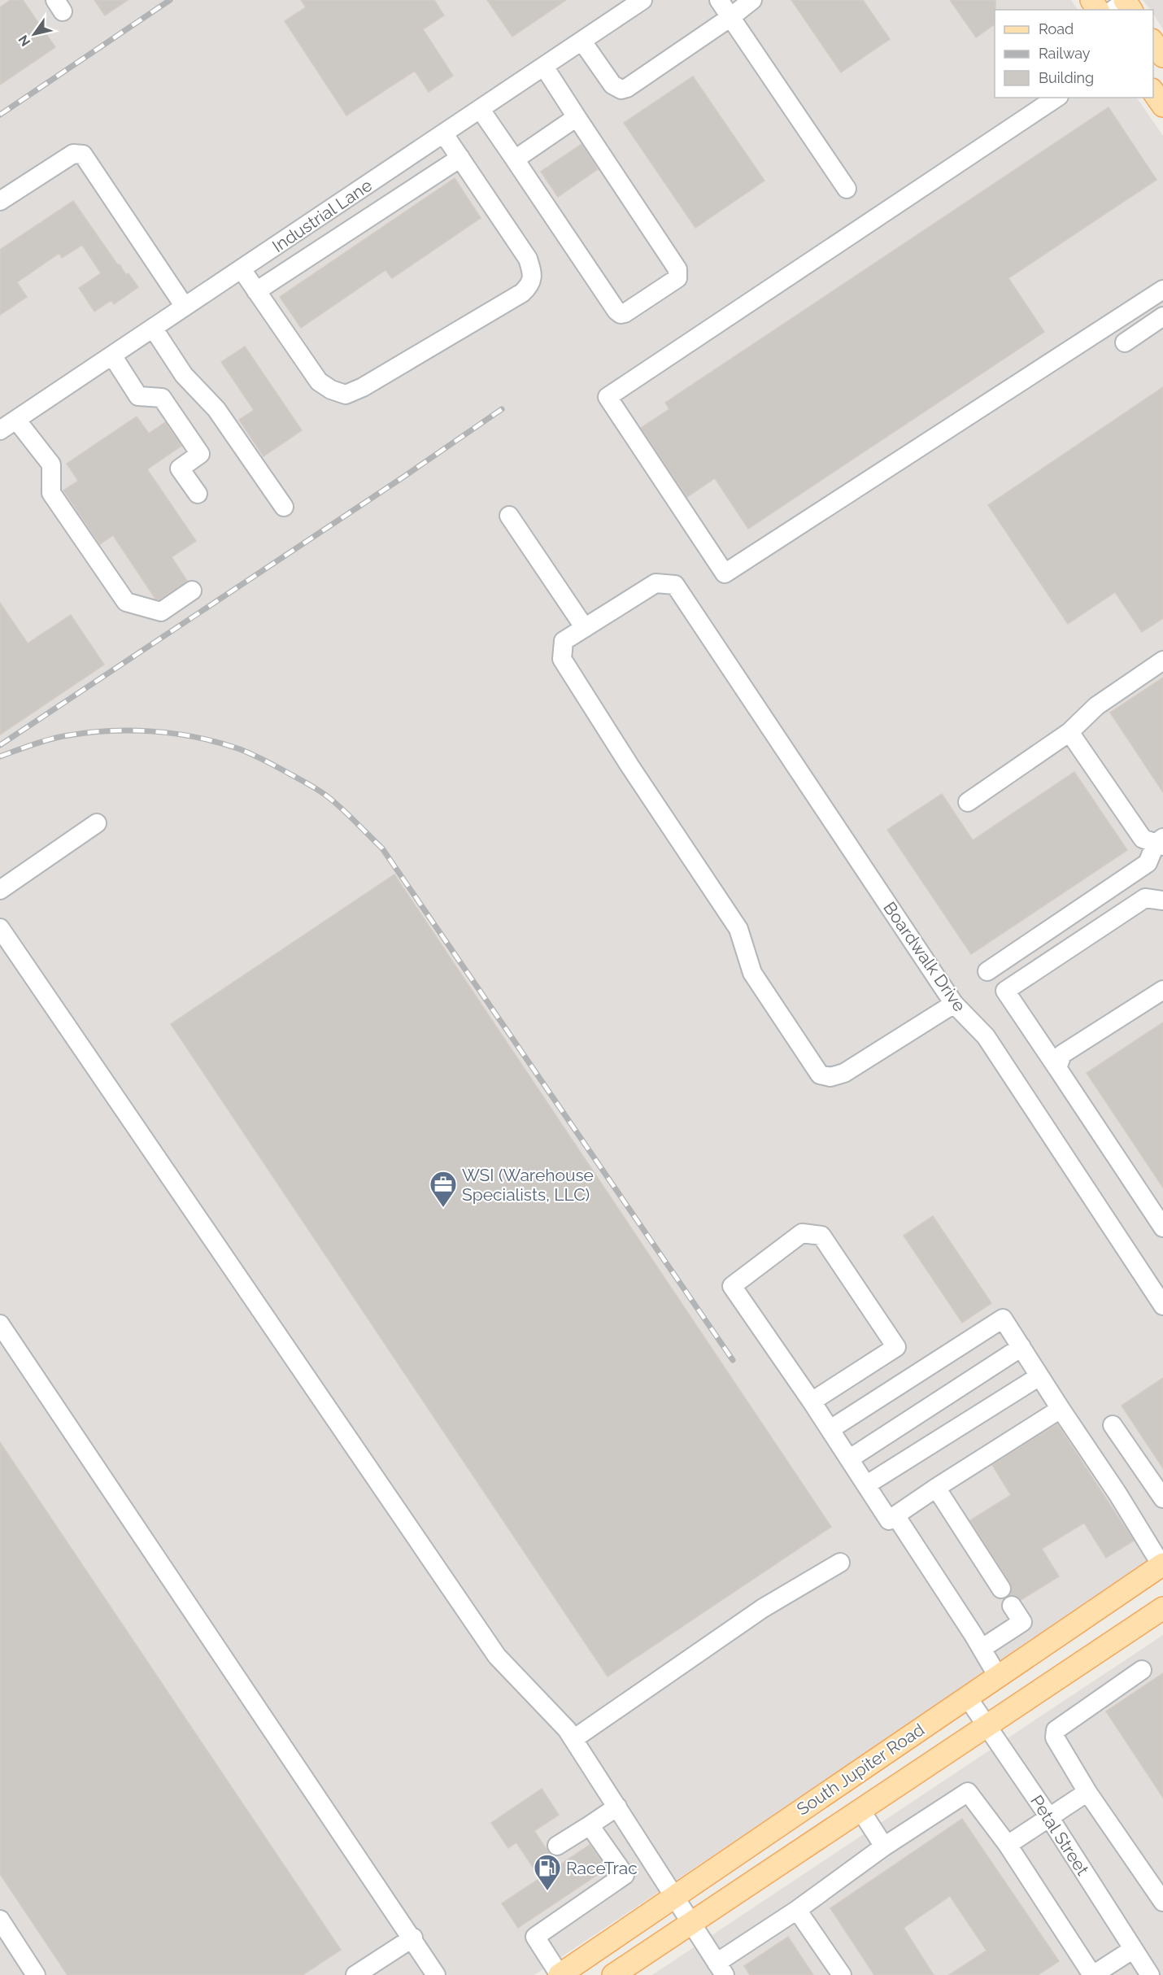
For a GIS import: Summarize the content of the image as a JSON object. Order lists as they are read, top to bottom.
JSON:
{
  "streets": {
    "main road": ["South Jupiter Road"],
    "street": ["Industrial Lane", "Boardwalk Drive", "Petal Street"]
  },
  "crossings": [
    ["South Jupiter Road", "Petal Street"]
  ],
  "places": {
    "office": ["WSI (Warehouse Specialists, LLC)"],
    "fuel station": ["RaceTrac"]
  },
  "legend": ["Road", "Railway", "Building"],
  "north": "bottom left"
}
